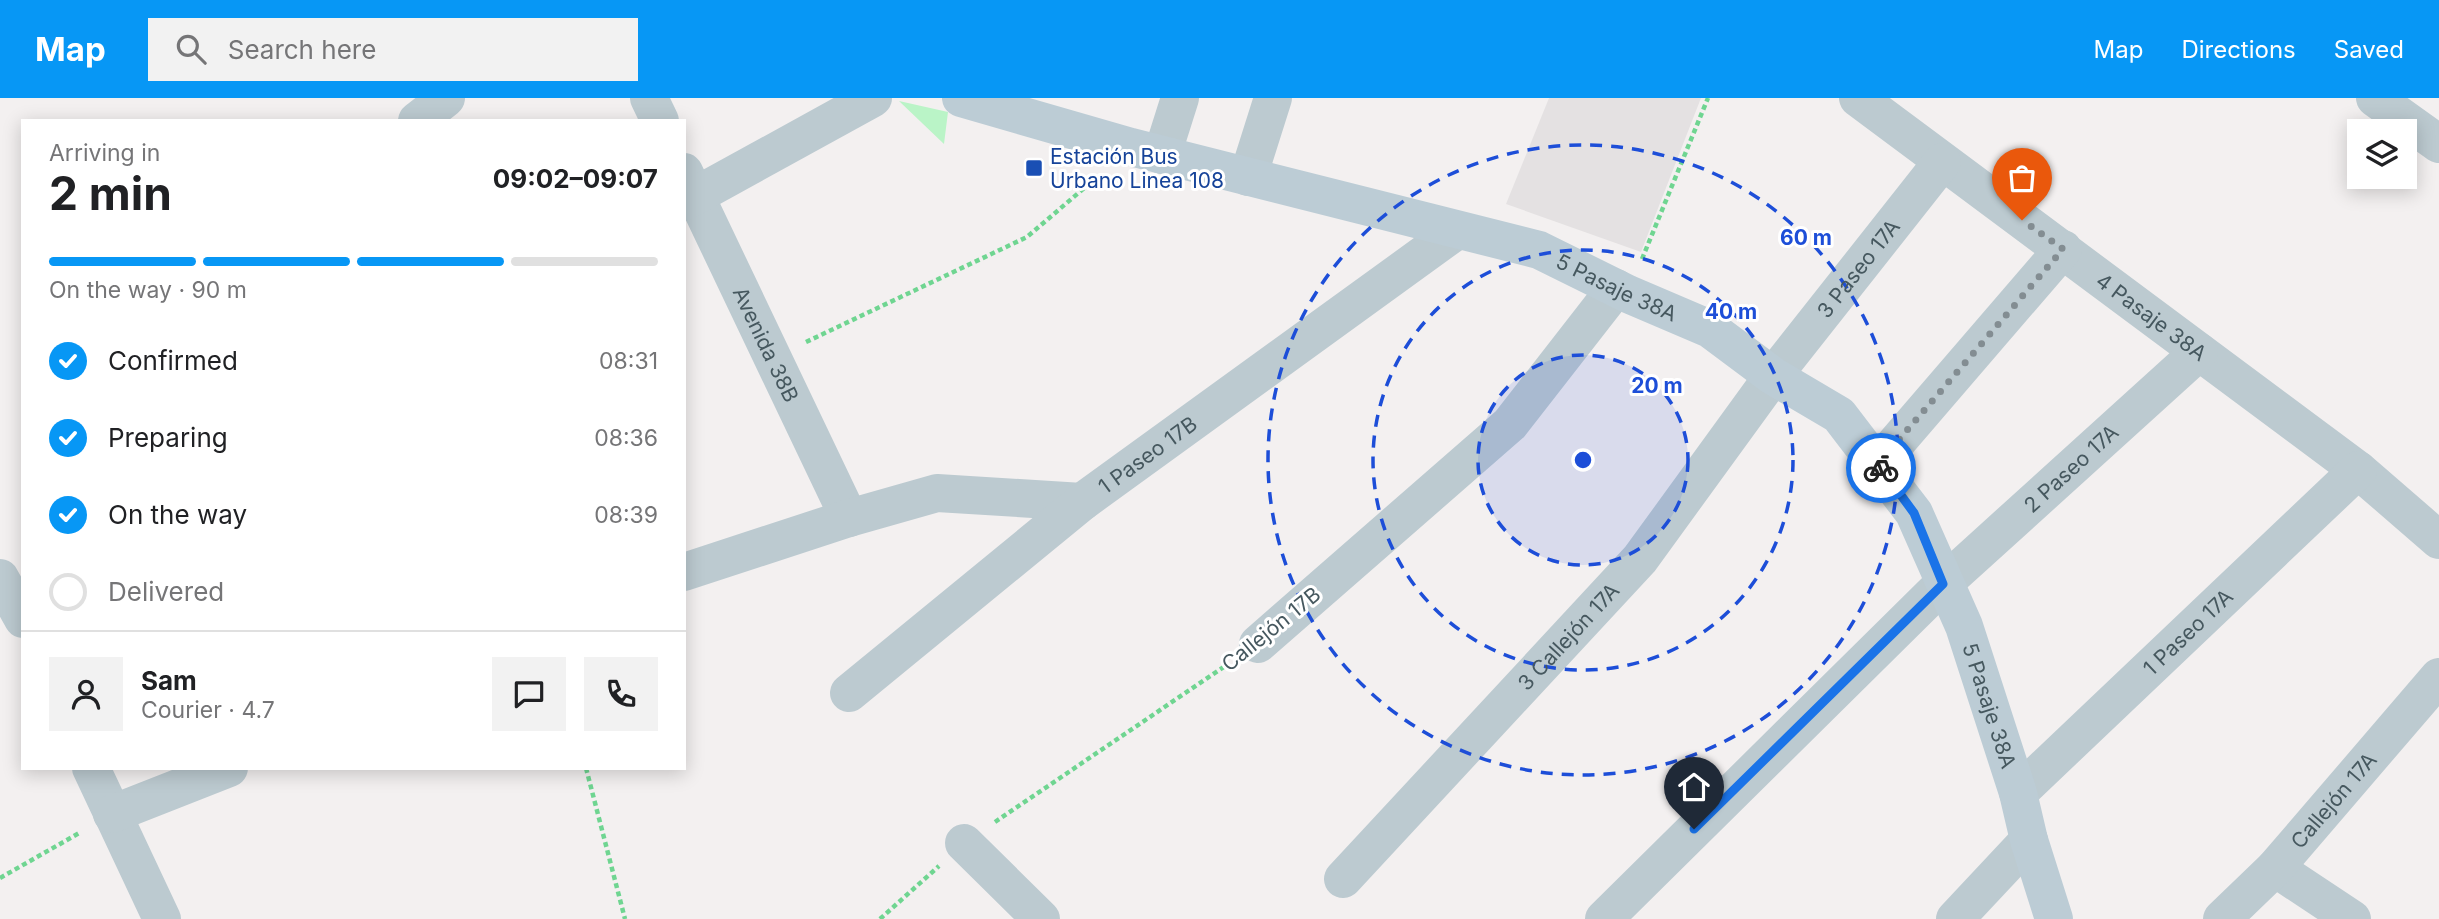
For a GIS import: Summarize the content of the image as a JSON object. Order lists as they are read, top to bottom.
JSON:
{
  "streets": {
    "street": [
      "3 Paseo 17A",
      "5 Pasaje 38A",
      "4 Pasaje 38A",
      "Avenida 38B",
      "1 Paseo 17B",
      "2 Paseo 17A",
      "Callejón 17B",
      "1 Paseo 17A",
      "3 Callejón 17A",
      "Callejón 17A"
    ]
  },
  "crossings": [
    ["3 Paseo 17A", "5 Pasaje 38A"],
    ["3 Paseo 17A", "4 Pasaje 38A"],
    ["3 Paseo 17A", "3 Callejón 17A"],
    ["5 Pasaje 38A", "1 Paseo 17B"],
    ["5 Pasaje 38A", "2 Paseo 17A"],
    ["5 Pasaje 38A", "Callejón 17B"],
    ["5 Pasaje 38A", "1 Paseo 17A"],
    ["5 Pasaje 38A", "3 Callejón 17A"],
    ["4 Pasaje 38A", "2 Paseo 17A"],
    ["4 Pasaje 38A", "1 Paseo 17A"]
  ],
  "places": {
    "transit": ["Estación Bus Urbano Linea 108"]
  },
  "page": {
    "header": "Map",
    "search": "Search here",
    "nav": ["Map", "Directions", "Saved"],
    "heading": ["2 min", "Arriving in", "09:02–09:07"],
    "panel": ["Sam", "Courier · 4.7"],
    "bar": "On the way · 90 m",
    "list": [
      ["Confirmed", "08:31"],
      ["Preparing", "08:36"],
      ["On the way", "08:39"],
      "Delivered"
    ]
  },
  "rings": ["60 m", "40 m", "20 m"]
}
